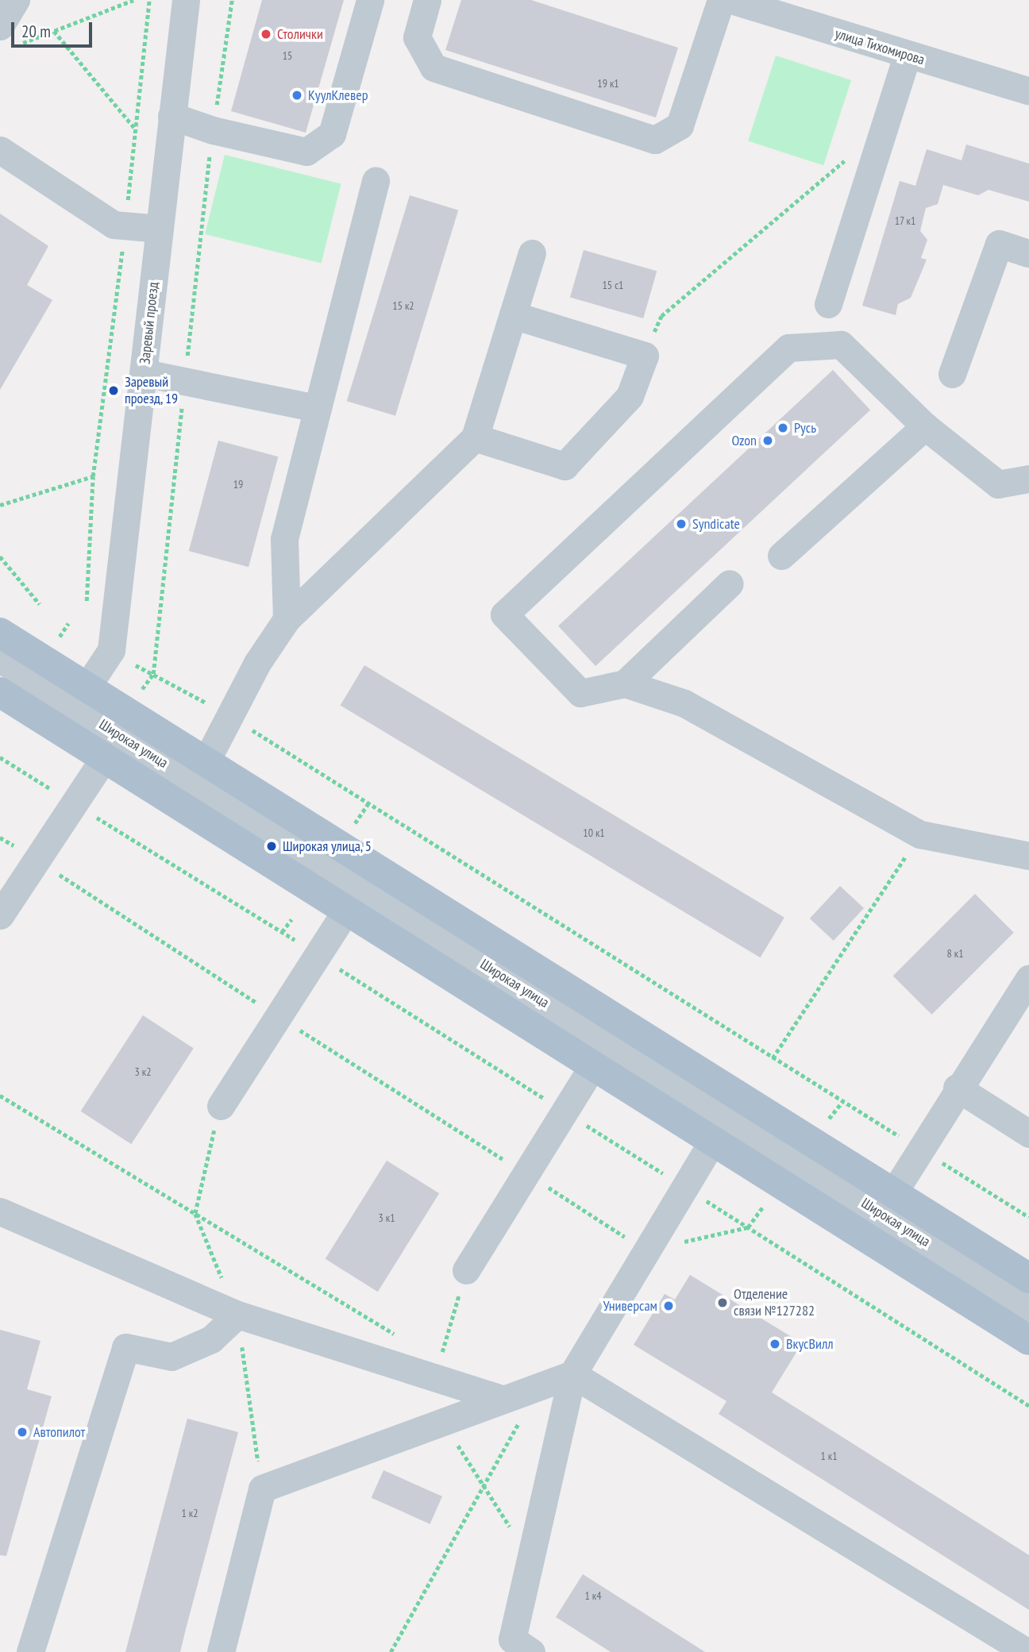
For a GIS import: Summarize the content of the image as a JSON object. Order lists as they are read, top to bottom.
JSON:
{
  "streets": {
    "main road": ["Широкая улица"],
    "street": ["улица Тихомирова", "Заревый проезд"]
  },
  "crossings": [
    ["Заревый проезд", "Широкая улица"]
  ],
  "places": [
    "Столички",
    "КуулКлевер",
    "Заревый проезд, 19",
    "Русь",
    "Ozon",
    "Syndicate",
    "Широкая улица, 5",
    "Отделение связи №127282",
    "Универсам",
    "ВкусВилл",
    "Автопилот"
  ],
  "house_numbers": [
    "15",
    "19 к1",
    "17 к1",
    "15 с1",
    "15 к2",
    "19",
    "10 к1",
    "8 к1",
    "3 к2",
    "3 к1",
    "1 к1",
    "1 к2",
    "1 к4"
  ],
  "scale_bar": "20 m"
}
